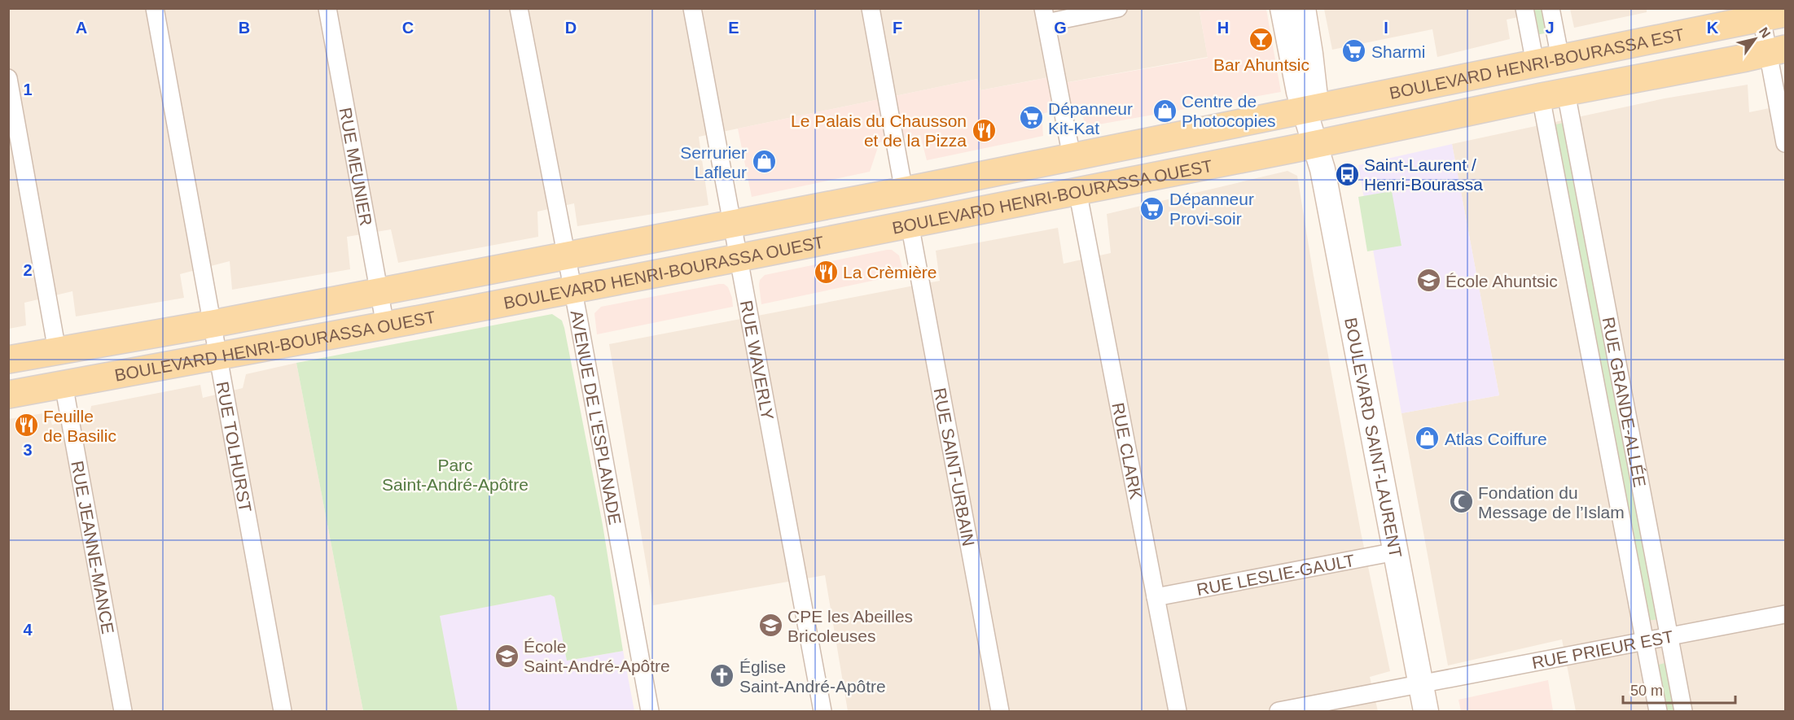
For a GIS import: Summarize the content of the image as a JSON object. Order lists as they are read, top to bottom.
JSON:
{
  "streets": {
    "main road": ["BOULEVARD HENRI-BOURASSA EST", "BOULEVARD HENRI-BOURASSA OUEST", "BOULEVARD SAINT-LAURENT"],
    "street": [
      "RUE MEUNIER",
      "RUE WAVERLY",
      "RUE GRANDE-ALLÉE",
      "AVENUE DE L'ESPLANADE",
      "RUE TOLHURST",
      "RUE CLARK",
      "RUE SAINT-URBAIN",
      "RUE JEANNE-MANCE",
      "RUE LESLIE-GAULT",
      "RUE PRIEUR EST"
    ]
  },
  "crossings": [
    ["BOULEVARD HENRI-BOURASSA EST", "BOULEVARD HENRI-BOURASSA OUEST"],
    ["BOULEVARD HENRI-BOURASSA EST", "RUE GRANDE-ALLÉE"],
    ["BOULEVARD HENRI-BOURASSA EST", "BOULEVARD SAINT-LAURENT"],
    ["RUE MEUNIER", "BOULEVARD HENRI-BOURASSA OUEST"],
    ["BOULEVARD HENRI-BOURASSA OUEST", "RUE WAVERLY"],
    ["BOULEVARD HENRI-BOURASSA OUEST", "AVENUE DE L'ESPLANADE"],
    ["BOULEVARD HENRI-BOURASSA OUEST", "BOULEVARD SAINT-LAURENT"],
    ["BOULEVARD HENRI-BOURASSA OUEST", "RUE TOLHURST"],
    ["BOULEVARD HENRI-BOURASSA OUEST", "RUE CLARK"],
    ["BOULEVARD HENRI-BOURASSA OUEST", "RUE SAINT-URBAIN"],
    ["BOULEVARD HENRI-BOURASSA OUEST", "RUE JEANNE-MANCE"],
    ["RUE GRANDE-ALLÉE", "RUE PRIEUR EST"],
    ["BOULEVARD SAINT-LAURENT", "RUE LESLIE-GAULT"],
    ["BOULEVARD SAINT-LAURENT", "RUE PRIEUR EST"],
    ["RUE CLARK", "RUE LESLIE-GAULT"]
  ],
  "parks": ["Parc Saint-André-Apôtre"],
  "places": {
    "bar": ["Bar Ahuntsic"],
    "supermarket": ["Sharmi", "Dépanneur Kit-Kat", "Dépanneur Provi-soir"],
    "shop": ["Centre de Photocopies", "Serrurier Lafleur", "Atlas Coiffure"],
    "restaurant": ["Le Palais du Chausson et de la Pizza", "La Crèmière", "Feuille de Basilic"],
    "bus stop": ["Saint-Laurent / Henri-Bourassa"],
    "school or university": ["École Ahuntsic", "CPE les Abeilles Bricoleuses", "École Saint-André-Apôtre"],
    "mosque": ["Fondation du Message de l’Islam"],
    "church": ["Église Saint-André-Apôtre"]
  },
  "scale_bar": "50 m",
  "north": "top right",
  "grid": {
    "columns": [
      "A",
      "B",
      "C",
      "D",
      "E",
      "F",
      "G",
      "H",
      "I",
      "J",
      "K"
    ],
    "rows": [
      "1",
      "2",
      "3",
      "4"
    ]
  }
}
